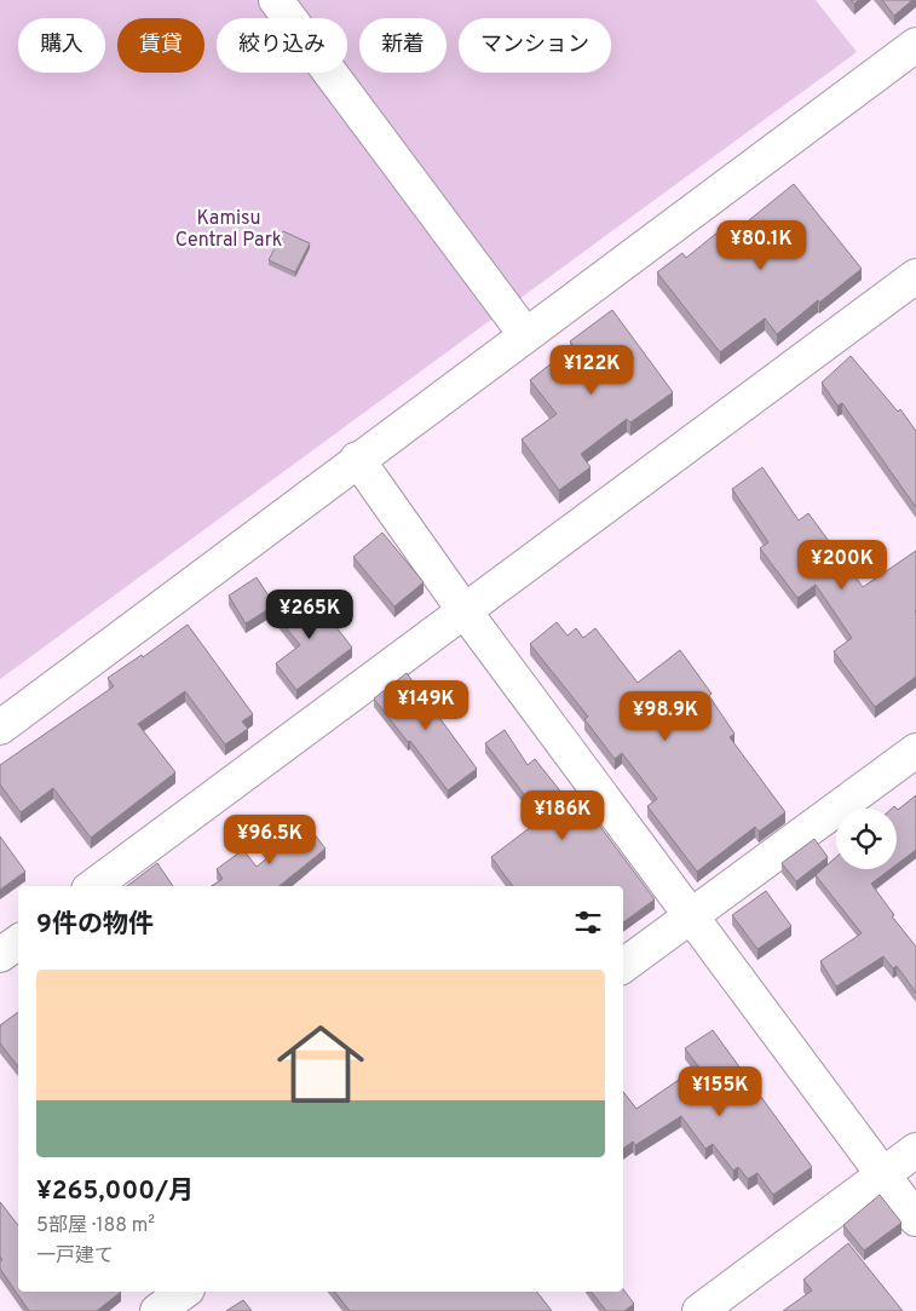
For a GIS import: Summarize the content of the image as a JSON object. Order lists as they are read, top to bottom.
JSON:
{
  "parks": ["Kamisu Central Park"],
  "page": {
    "chip": [
      "購入",
      "賃貸",
      "絞り込み",
      "新着",
      "マンション"
    ],
    "price": [
      "¥80.1K",
      "¥122K",
      "¥200K",
      "¥265K",
      "¥149K",
      "¥98.9K",
      "¥186K",
      "¥96.5K",
      "¥155K"
    ],
    "heading": "9件の物件",
    "list": [
      {
        "name": "¥265,000/月",
        "note": "5部屋 · 188 m² · 一戸建て"
      }
    ]
  }
}
